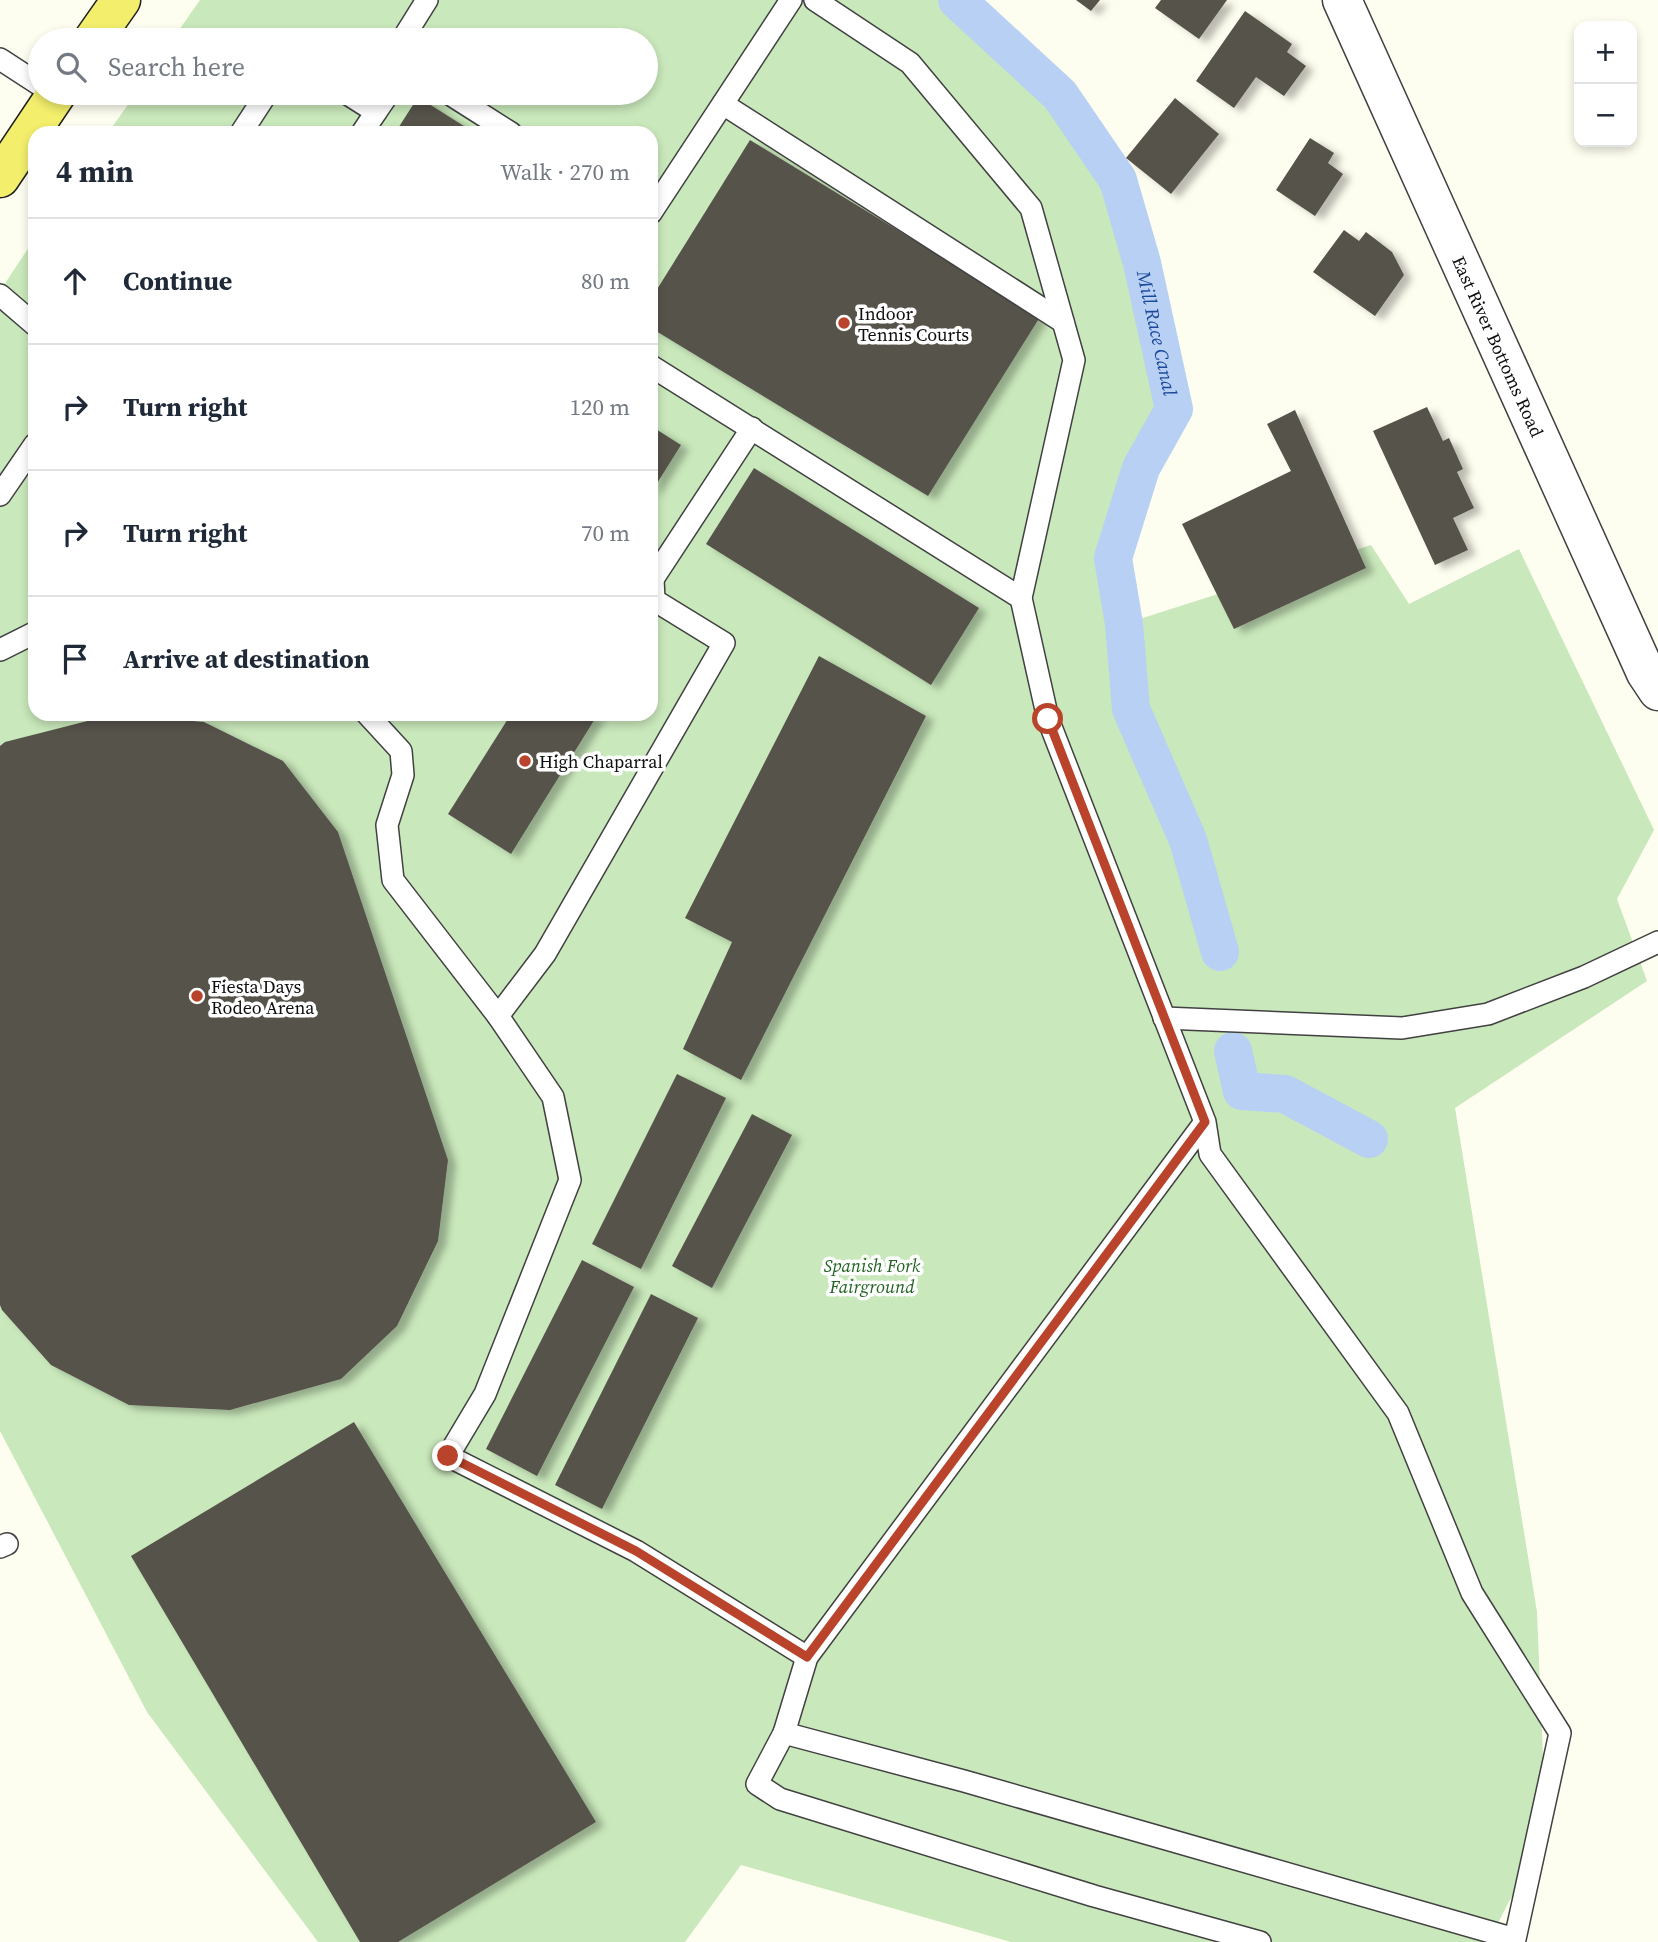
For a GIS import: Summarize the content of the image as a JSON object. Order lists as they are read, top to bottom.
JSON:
{
  "streets": {
    "street": ["East River Bottoms Road"]
  },
  "water": ["Mill Race Canal"],
  "parks": ["Spanish Fork Fairground"],
  "places": ["Indoor Tennis Courts", "High Chaparral", "Fiesta Days Rodeo Arena"],
  "page": {
    "map_buttons": ["+", "−"],
    "search": "Search here",
    "heading": ["4 min", "Walk · 270 m"],
    "list": [
      ["Continue", "80 m"],
      ["Turn right", "120 m"],
      ["Turn right", "70 m"],
      "Arrive at destination"
    ]
  }
}
